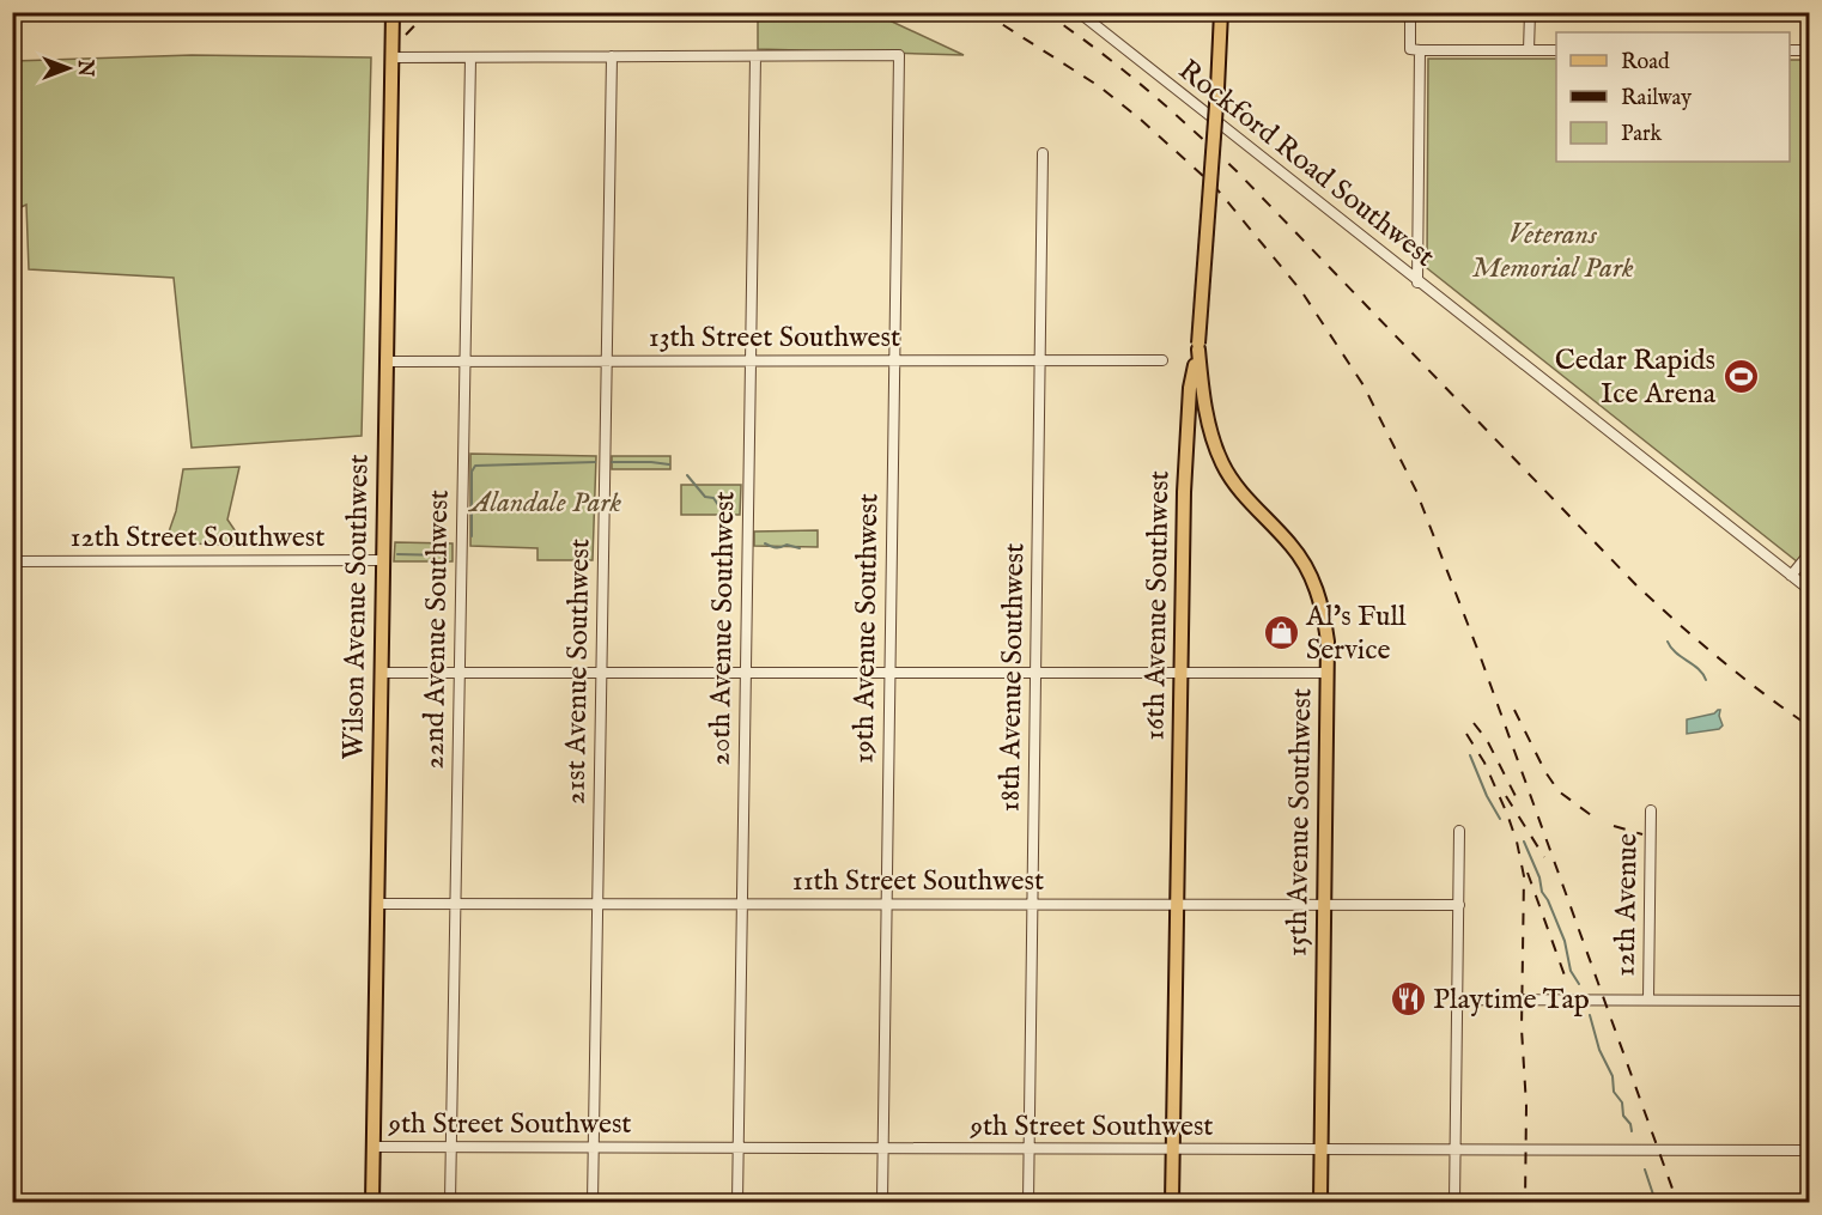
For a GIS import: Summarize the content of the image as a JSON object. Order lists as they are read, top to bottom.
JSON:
{
  "streets": {
    "main road": ["16th Avenue Southwest", "Wilson Avenue Southwest", "15th Avenue Southwest"],
    "street": [
      "Rockford Road Southwest",
      "13th Street Southwest",
      "12th Street Southwest",
      "20th Avenue Southwest",
      "19th Avenue Southwest",
      "22nd Avenue Southwest",
      "21st Avenue Southwest",
      "18th Avenue Southwest",
      "11th Street Southwest",
      "12th Avenue",
      "9th Street Southwest"
    ]
  },
  "crossings": [
    ["13th Street Southwest", "Wilson Avenue Southwest"],
    ["13th Street Southwest", "20th Avenue Southwest"],
    ["13th Street Southwest", "19th Avenue Southwest"],
    ["13th Street Southwest", "22nd Avenue Southwest"],
    ["13th Street Southwest", "21st Avenue Southwest"],
    ["13th Street Southwest", "18th Avenue Southwest"],
    ["12th Street Southwest", "Wilson Avenue Southwest"],
    ["16th Avenue Southwest", "15th Avenue Southwest"],
    ["16th Avenue Southwest", "11th Street Southwest"],
    ["16th Avenue Southwest", "9th Street Southwest"],
    ["Wilson Avenue Southwest", "11th Street Southwest"],
    ["Wilson Avenue Southwest", "9th Street Southwest"],
    ["20th Avenue Southwest", "19th Avenue Southwest"],
    ["20th Avenue Southwest", "11th Street Southwest"],
    ["20th Avenue Southwest", "9th Street Southwest"],
    ["19th Avenue Southwest", "11th Street Southwest"],
    ["19th Avenue Southwest", "9th Street Southwest"],
    ["22nd Avenue Southwest", "11th Street Southwest"],
    ["22nd Avenue Southwest", "9th Street Southwest"],
    ["21st Avenue Southwest", "11th Street Southwest"],
    ["21st Avenue Southwest", "9th Street Southwest"],
    ["18th Avenue Southwest", "11th Street Southwest"],
    ["18th Avenue Southwest", "9th Street Southwest"],
    ["15th Avenue Southwest", "11th Street Southwest"],
    ["15th Avenue Southwest", "9th Street Southwest"]
  ],
  "parks": ["Veterans Memorial Park", "Alandale Park"],
  "places": {
    "sports": ["Cedar Rapids Ice Arena"],
    "shop": ["Al's Full Service"],
    "restaurant": ["Playtime Tap"]
  },
  "legend": ["Road", "Railway", "Park"],
  "north": "right"
}
